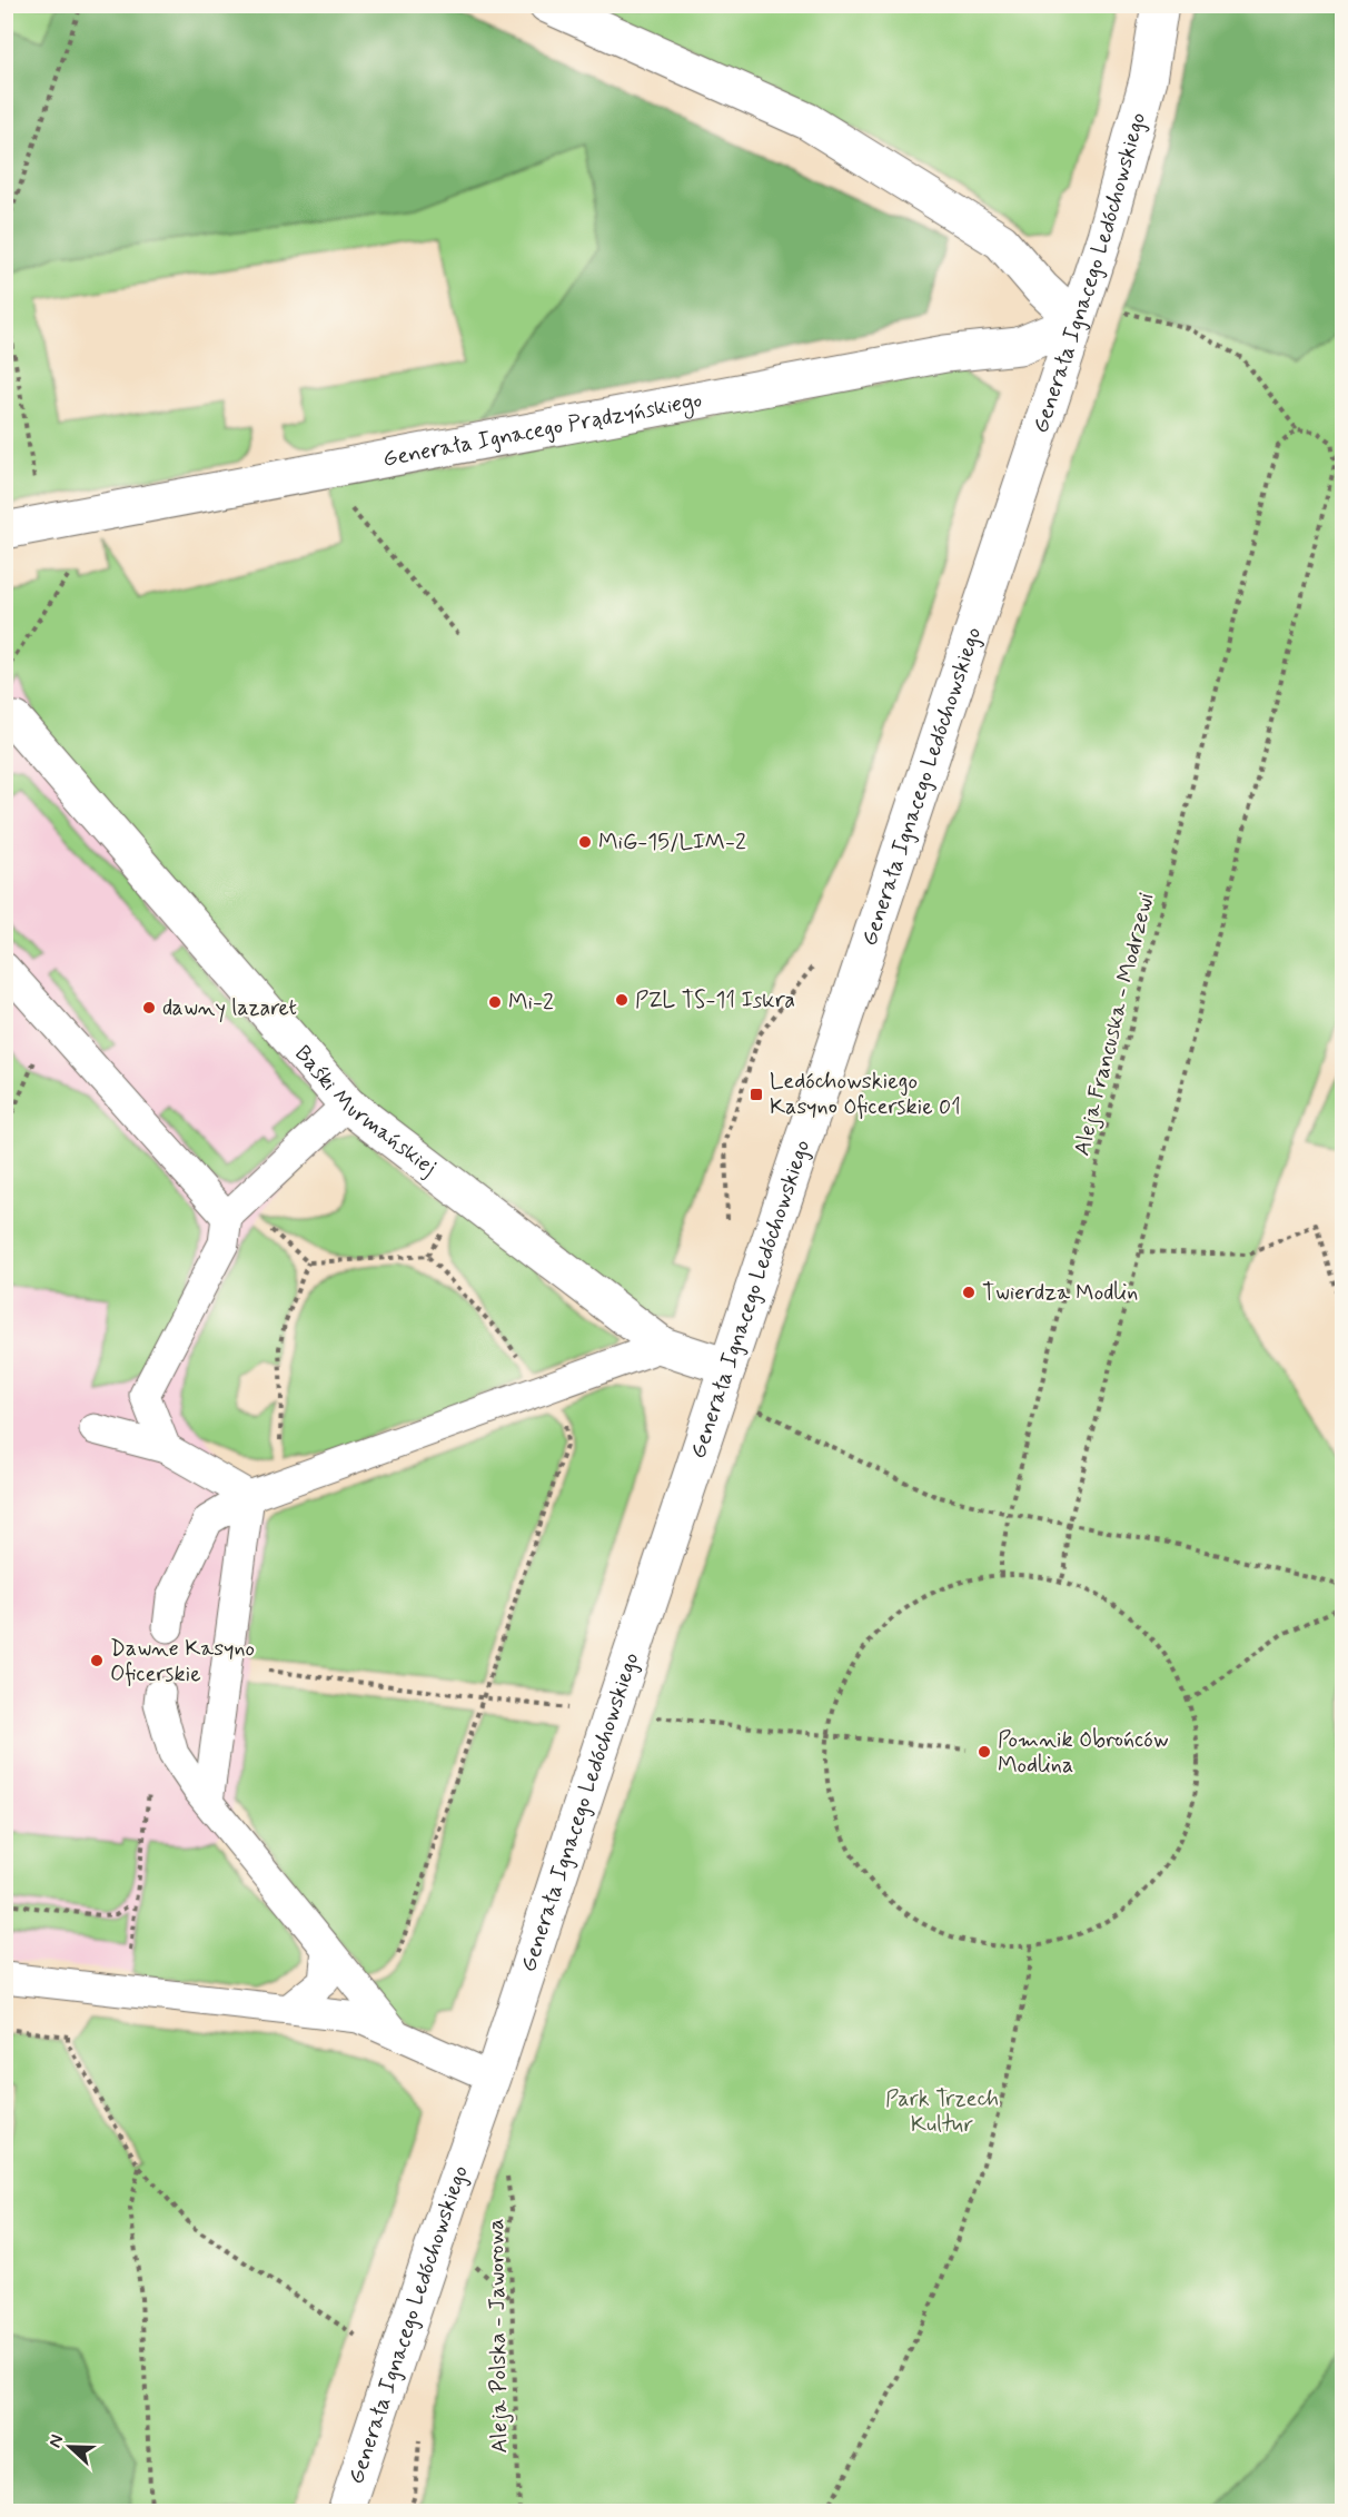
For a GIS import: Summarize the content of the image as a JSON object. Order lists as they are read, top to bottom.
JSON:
{
  "streets": {
    "street": ["Generała Ignacego Ledóchowskiego", "Generała Ignacego Prądzyńskiego", "Baśki Murmańskiej"],
    "path": ["Aleja Francuska - Modrzewi", "Aleja Polska - Jaworowa"]
  },
  "crossings": [
    ["Generała Ignacego Ledóchowskiego", "Generała Ignacego Prądzyńskiego"],
    ["Generała Ignacego Ledóchowskiego", "Baśki Murmańskiej"]
  ],
  "parks": ["Park Trzech Kultur"],
  "places": {
    "other": [
      "MiG-15/LIM-2",
      "PZL TS-11 Iskra",
      "Mi-2",
      "dawny lazaret",
      "Twierdza Modlin",
      "Dawne Kasyno Oficerskie",
      "Pomnik Obrońców Modlina"
    ],
    "transit": ["Ledóchowskiego Kasyno Oficerskie 01"]
  },
  "north": "left"
}
